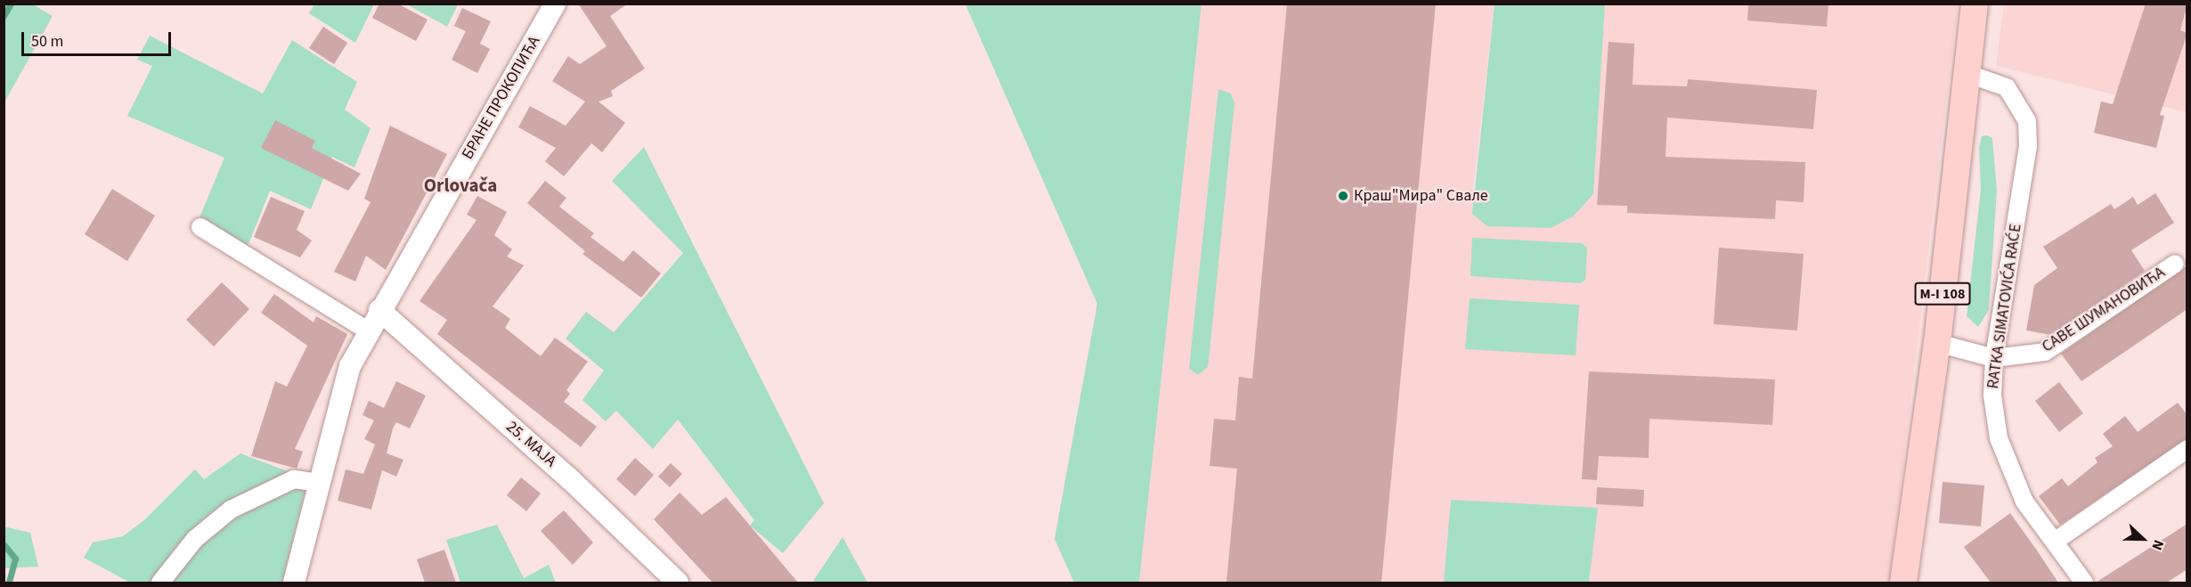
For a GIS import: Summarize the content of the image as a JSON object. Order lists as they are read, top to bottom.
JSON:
{
  "streets": {
    "main road": ["M-I 108"],
    "street": [
      "БРАНЕ ПРОКОПИЋА",
      "RATKA SIMATOVIĆA RAĆE",
      "САВЕ ШУМАНОВИЋА",
      "25. МАЈА"
    ]
  },
  "crossings": [
    ["БРАНЕ ПРОКОПИЋА", "25. МАЈА"],
    ["M-I 108", "RATKA SIMATOVIĆA RAĆE"],
    ["M-I 108", "САВЕ ШУМАНОВИЋА"],
    ["RATKA SIMATOVIĆA RAĆE", "САВЕ ШУМАНОВИЋА"]
  ],
  "districts": ["Orlovača"],
  "places": ["Краш\"Мира\" Свале"],
  "scale_bar": "50 m",
  "north": "right"
}
